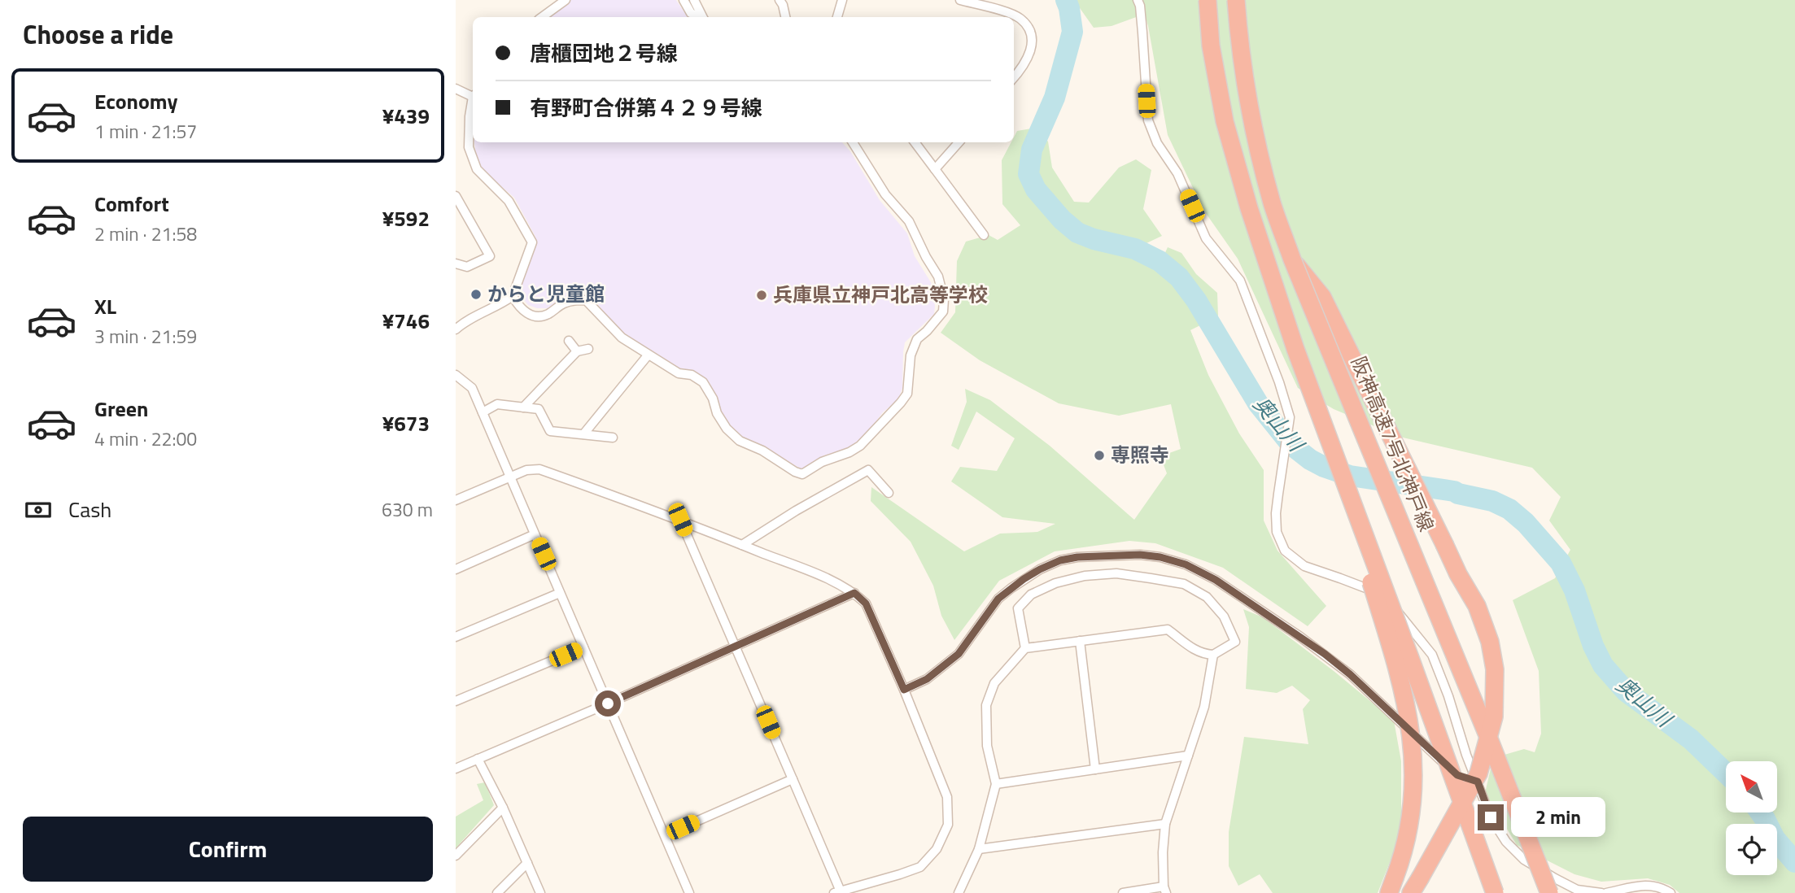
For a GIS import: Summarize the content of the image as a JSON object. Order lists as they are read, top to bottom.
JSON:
{
  "streets": {
    "highway": ["阪神高速7号北神戸線"]
  },
  "water": ["奥山川"],
  "places": ["からと児童館", "兵庫県立神戸北高等学校", "専照寺"],
  "north": "top left",
  "page": {
    "heading": "Choose a ride",
    "banner": ["唐櫃団地２号線", "有野町合併第４２９号線"],
    "list": [
      {
        "name": "Economy",
        "note": "1 min · 21:57",
        "value": "¥439"
      },
      {
        "name": "Comfort",
        "note": "2 min · 21:58",
        "value": "¥592"
      },
      {
        "name": "XL",
        "note": "3 min · 21:59",
        "value": "¥746"
      },
      {
        "name": "Green",
        "note": "4 min · 22:00",
        "value": "¥673"
      }
    ],
    "pay": ["Cash", "630 m"],
    "bubble": "2 min",
    "buttons": "Confirm"
  }
}
